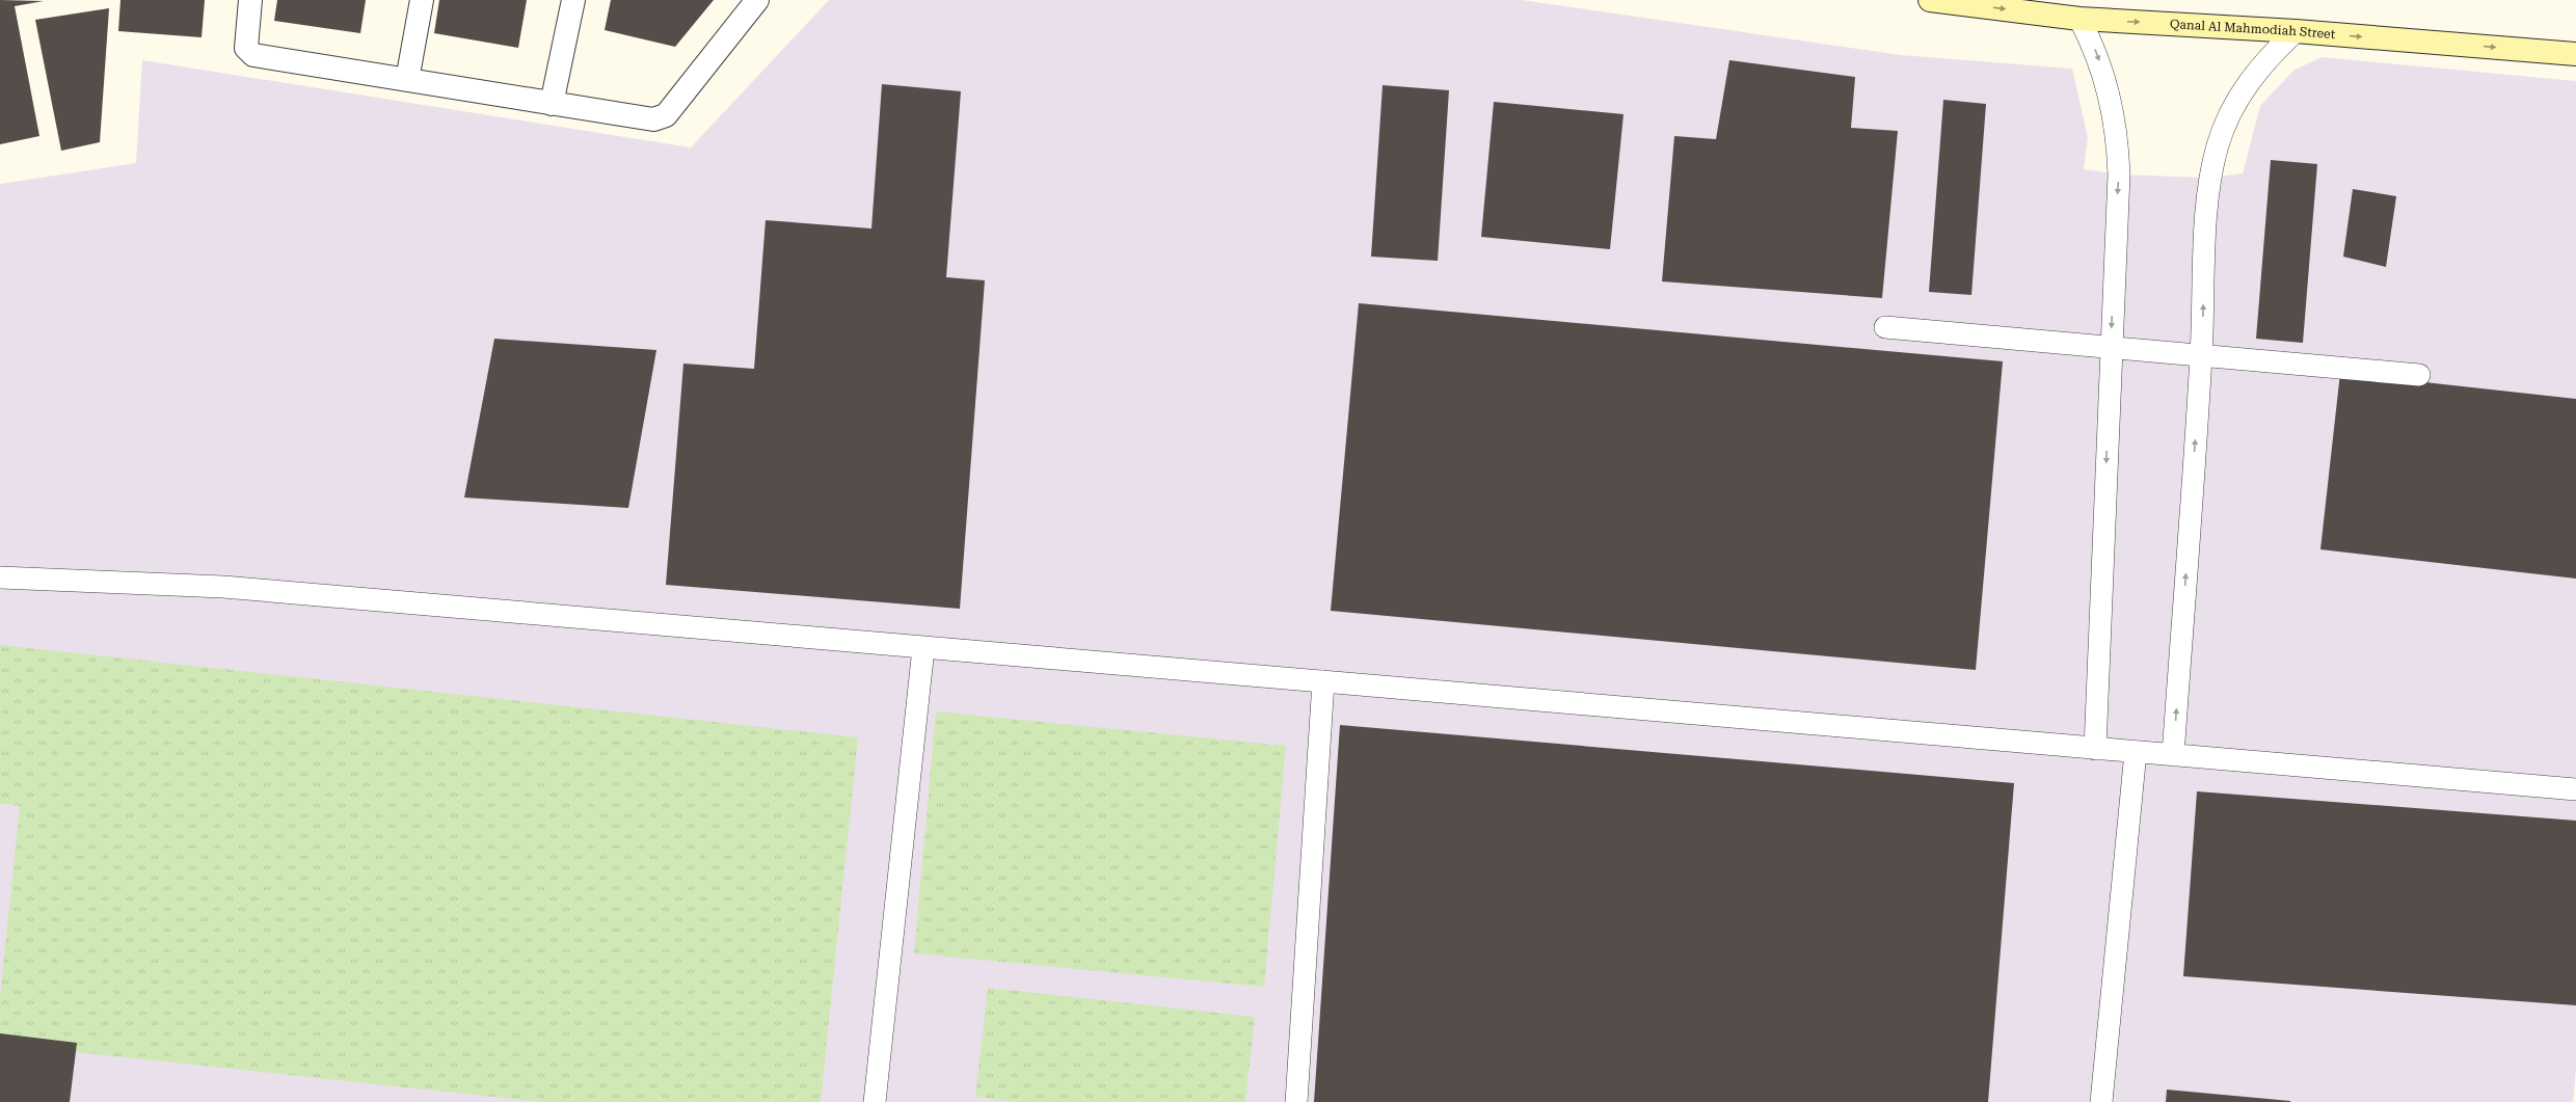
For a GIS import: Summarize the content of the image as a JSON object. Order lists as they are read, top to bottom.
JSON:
{
  "streets": {
    "main road": ["Qanal Al Mahmodiah Street"]
  },
  "one_way": ["Qanal Al Mahmodiah Street"]
}
